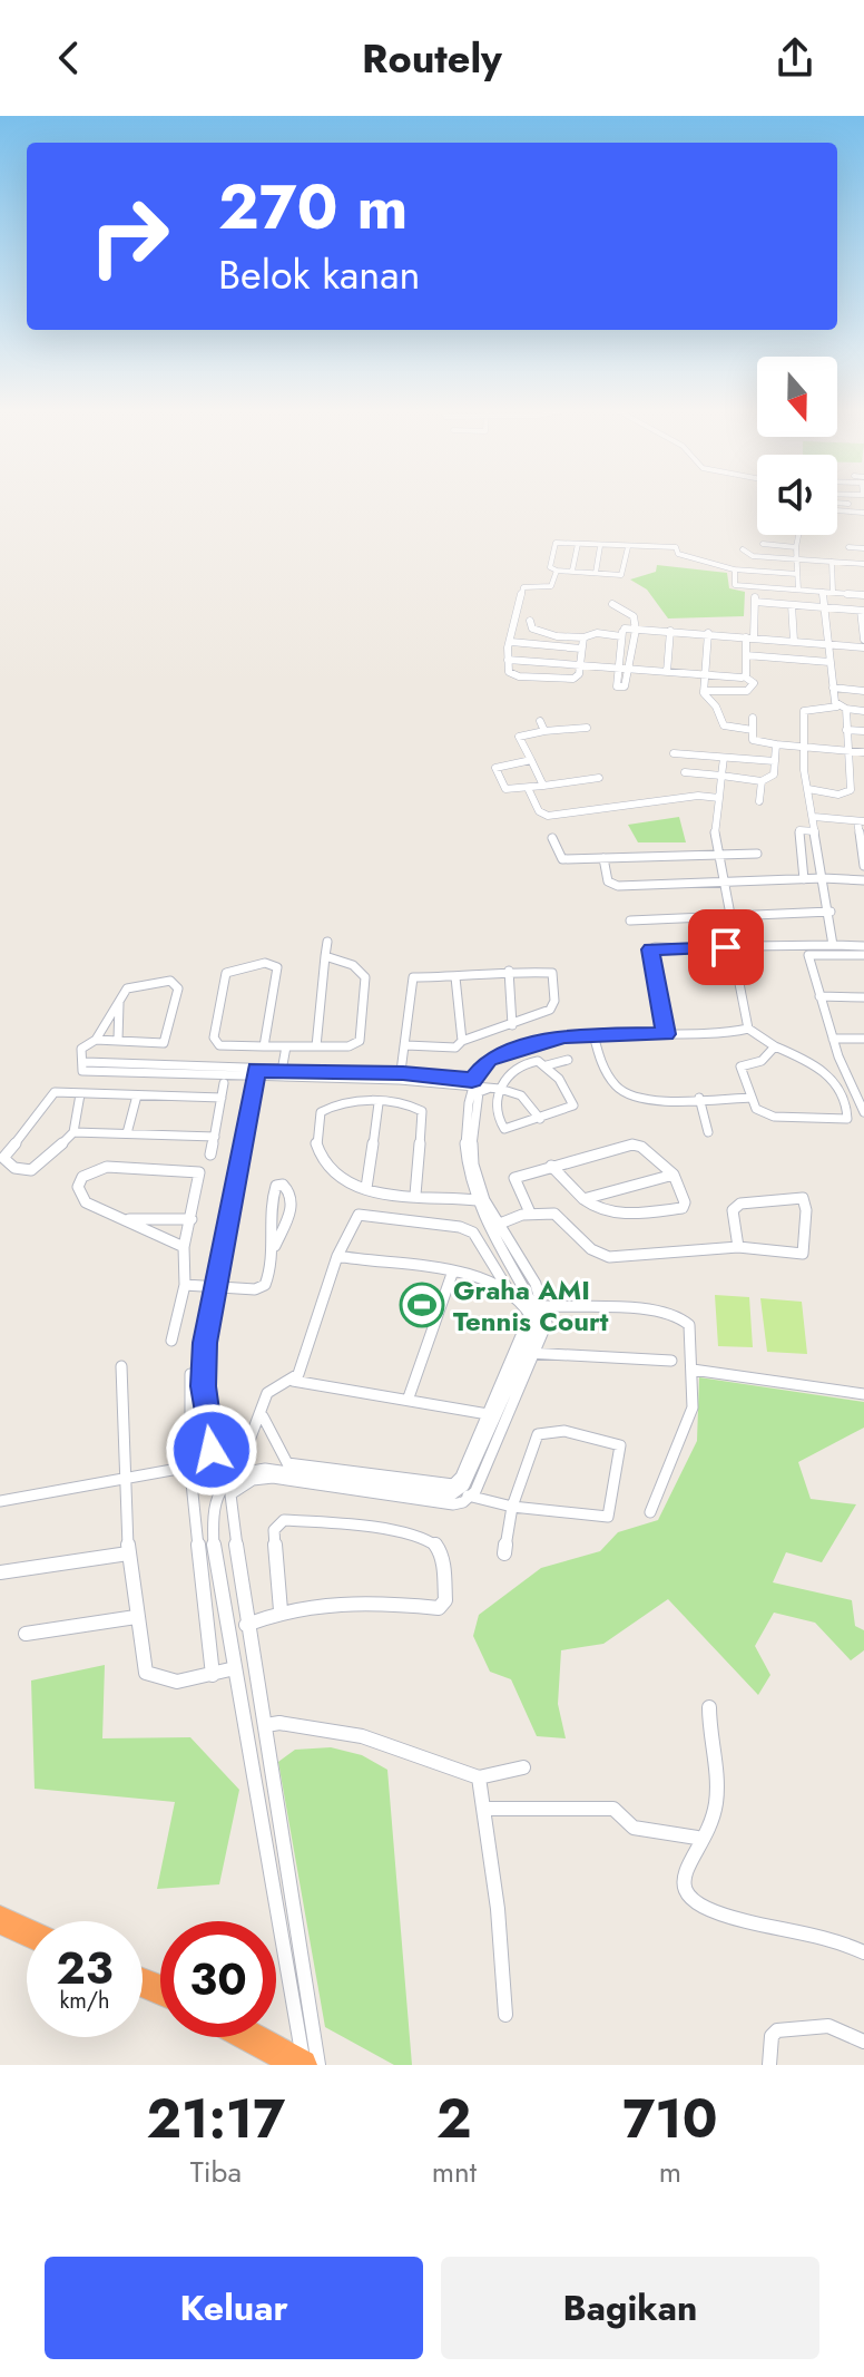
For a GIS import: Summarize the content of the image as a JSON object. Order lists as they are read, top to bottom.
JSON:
{
  "places": {
    "sports": ["Graha AMI Tennis Court"]
  },
  "north": "bottom",
  "page": {
    "header": "Routely",
    "turn": ["270 m", "Belok kanan"],
    "speed": "23 km/h",
    "limit": "30",
    "eta": [
      "21:17",
      "Tiba",
      "2",
      "mnt",
      "710",
      "m"
    ],
    "buttons": ["Keluar", "Bagikan"]
  }
}
